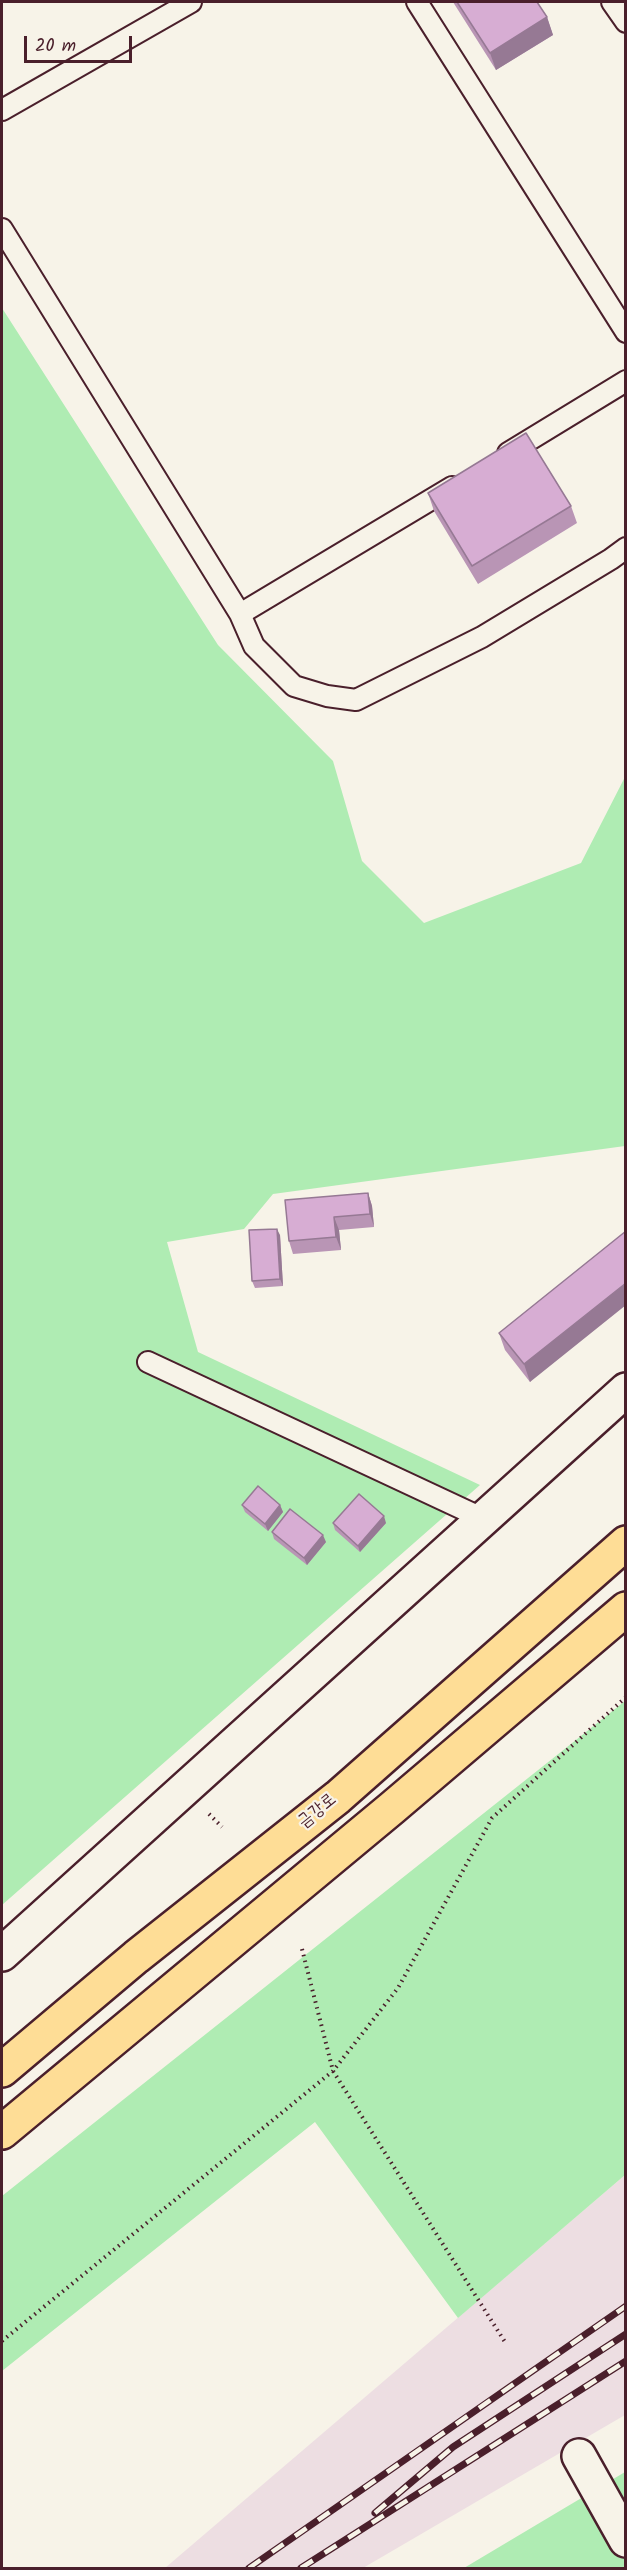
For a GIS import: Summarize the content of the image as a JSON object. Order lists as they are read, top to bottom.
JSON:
{
  "streets": {
    "highway": ["금강로"]
  },
  "scale_bar": "20 m"
}
